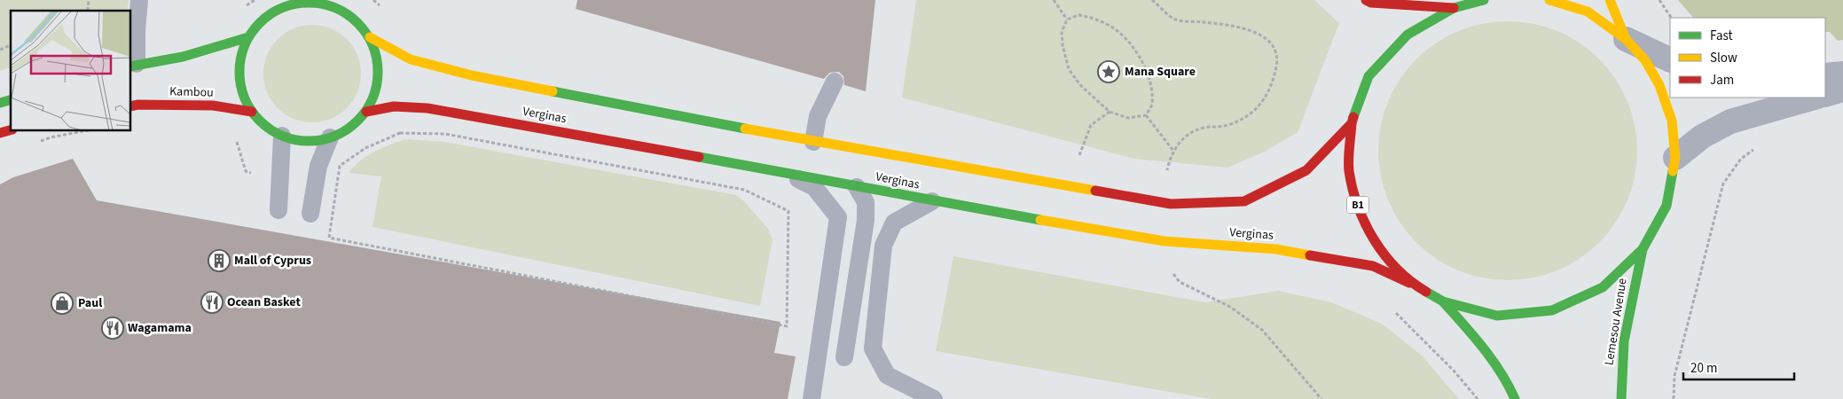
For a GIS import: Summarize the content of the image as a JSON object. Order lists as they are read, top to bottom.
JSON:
{
  "streets": {
    "main road": [
      "Kambou",
      "Verginas",
      "B1",
      "Lemesou Avenue"
    ]
  },
  "crossings": [
    ["Kambou", "Verginas"],
    ["Verginas", "B1"],
    ["B1", "Lemesou Avenue"]
  ],
  "places": {
    "place": ["Mana Square"],
    "building": ["Mall of Cyprus"],
    "restaurant": ["Ocean Basket", "Wagamama"],
    "shop": ["Paul"]
  },
  "legend": ["Fast", "Slow", "Jam"],
  "scale_bar": "20 m"
}
